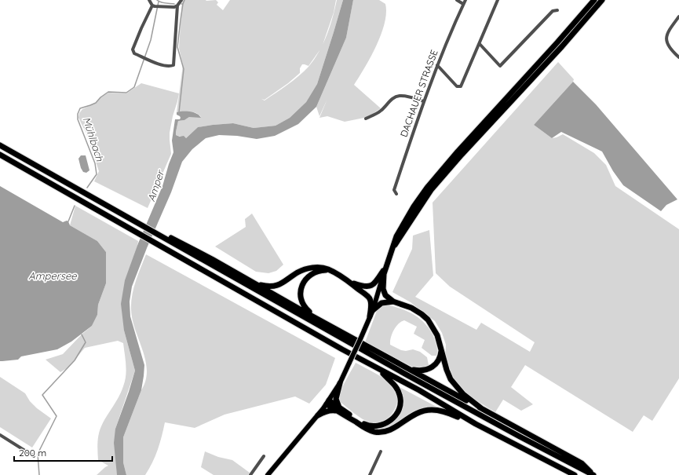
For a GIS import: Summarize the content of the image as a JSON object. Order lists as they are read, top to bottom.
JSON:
{
  "streets": {
    "street": ["DACHAUER STRASSE"]
  },
  "water": ["Mühlbach", "Amper", "Ampersee"],
  "scale_bar": "200 m"
}
